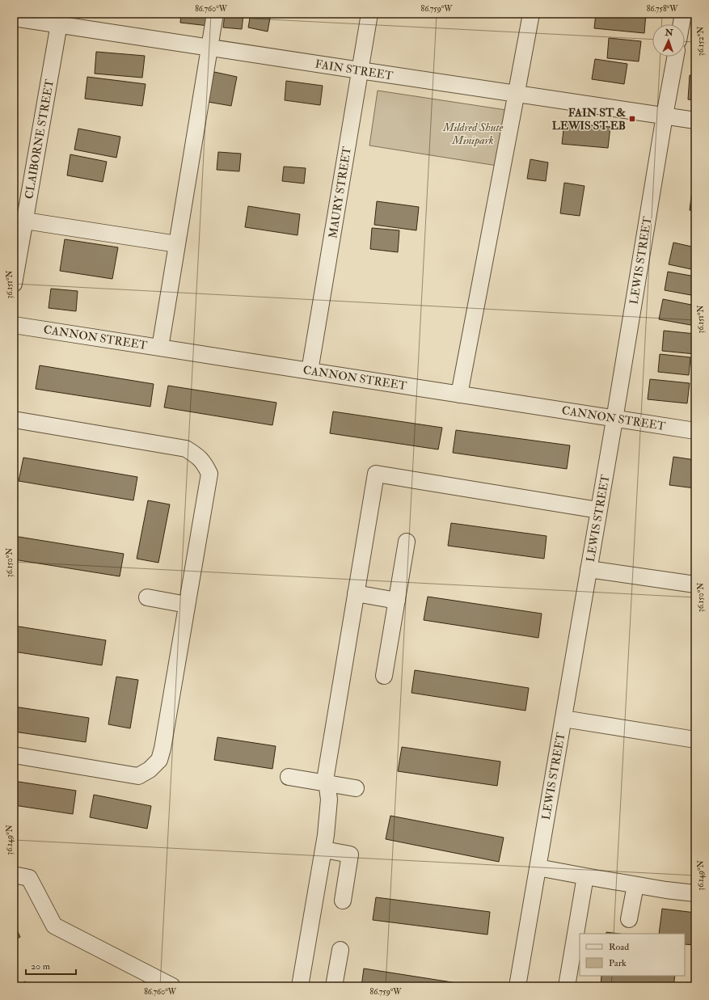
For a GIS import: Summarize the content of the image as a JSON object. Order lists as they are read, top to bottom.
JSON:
{
  "streets": {
    "street": [
      "FAIN STREET",
      "CLAIBORNE STREET",
      "MAURY STREET",
      "LEWIS STREET",
      "CANNON STREET"
    ]
  },
  "crossings": [
    ["FAIN STREET", "CLAIBORNE STREET"],
    ["FAIN STREET", "MAURY STREET"],
    ["FAIN STREET", "LEWIS STREET"],
    ["MAURY STREET", "CANNON STREET"],
    ["LEWIS STREET", "CANNON STREET"]
  ],
  "parks": ["Mildred Shute Minipark"],
  "places": {
    "transit": ["FAIN ST & LEWIS ST EB"]
  },
  "legend": ["Road", "Park"],
  "scale_bar": "20 m",
  "north": "top",
  "coordinates": [
    "86.760°W",
    "86.759°W",
    "86.758°W",
    "36.152°N",
    "36.151°N",
    "36.150°N",
    "36.149°N"
  ]
}
